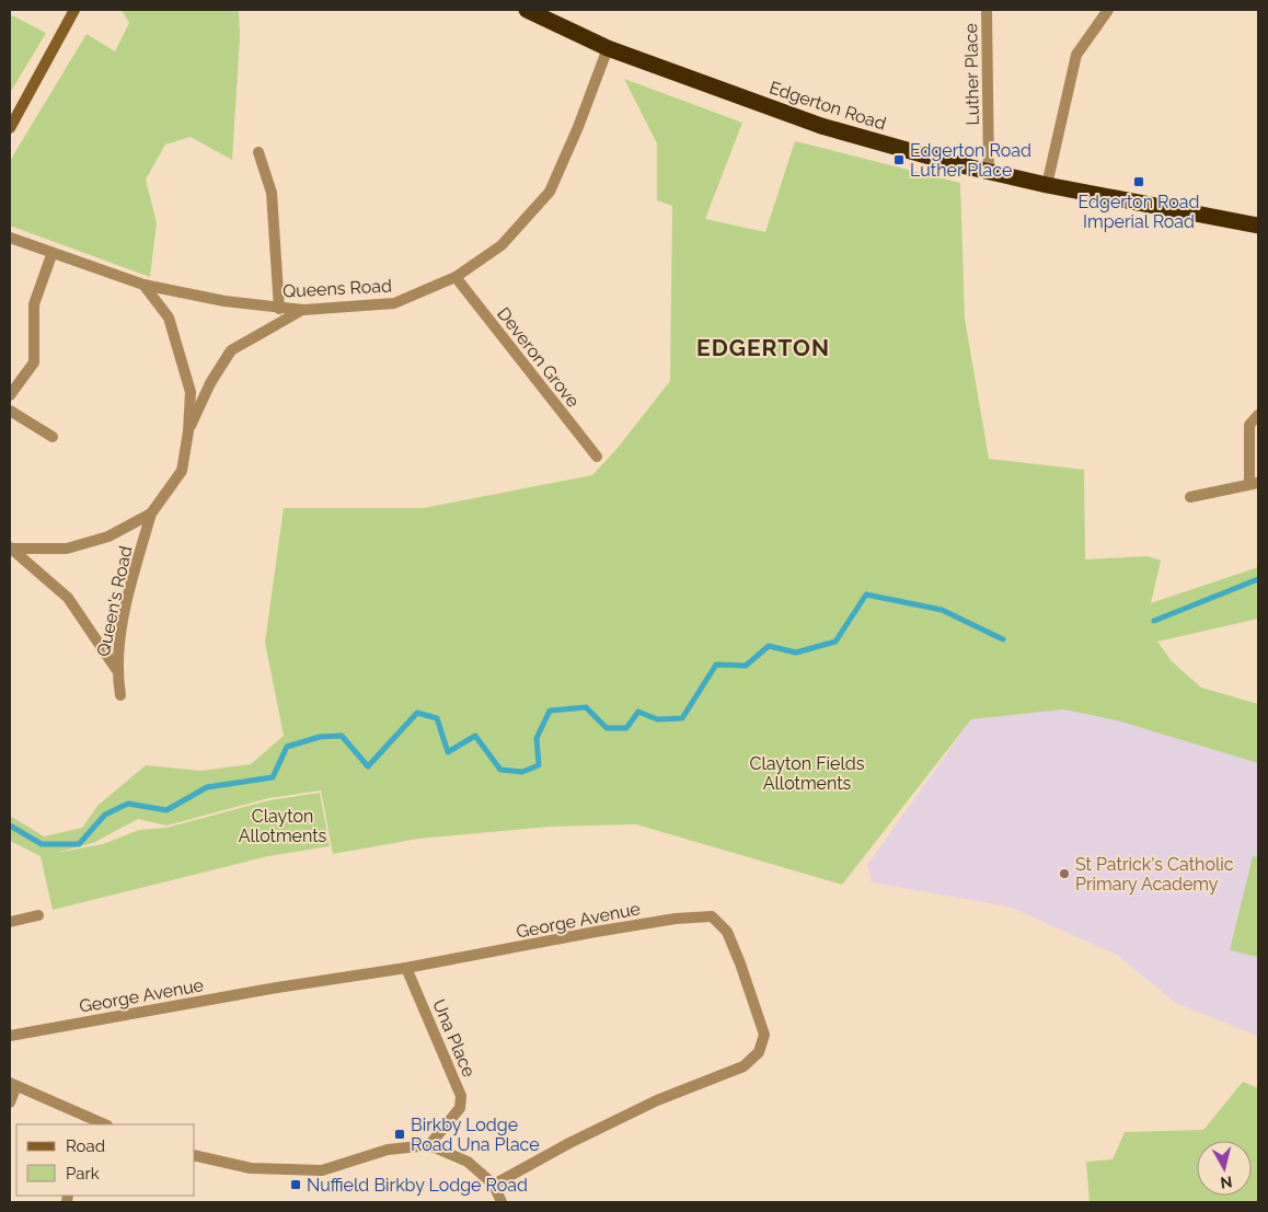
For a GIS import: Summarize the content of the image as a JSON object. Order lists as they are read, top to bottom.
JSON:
{
  "streets": {
    "highway": ["Edgerton Road"],
    "street": [
      "Luther Place",
      "Queens Road",
      "Deveron Grove",
      "Queen's Road",
      "George Avenue",
      "Una Place"
    ]
  },
  "crossings": [
    ["Luther Place", "Edgerton Road"],
    ["Edgerton Road", "Queens Road"],
    ["Queens Road", "Deveron Grove"],
    ["George Avenue", "Una Place"]
  ],
  "districts": ["EDGERTON"],
  "parks": ["Clayton Fields Allotments", "Clayton Allotments"],
  "places": {
    "transit": [
      "Edgerton Road Luther Place",
      "Edgerton Road Imperial Road",
      "Birkby Lodge Road Una Place",
      "Nuffield Birkby Lodge Road"
    ],
    "other": ["St Patrick's Catholic Primary Academy"]
  },
  "legend": ["Road", "Park"],
  "north": "bottom"
}
